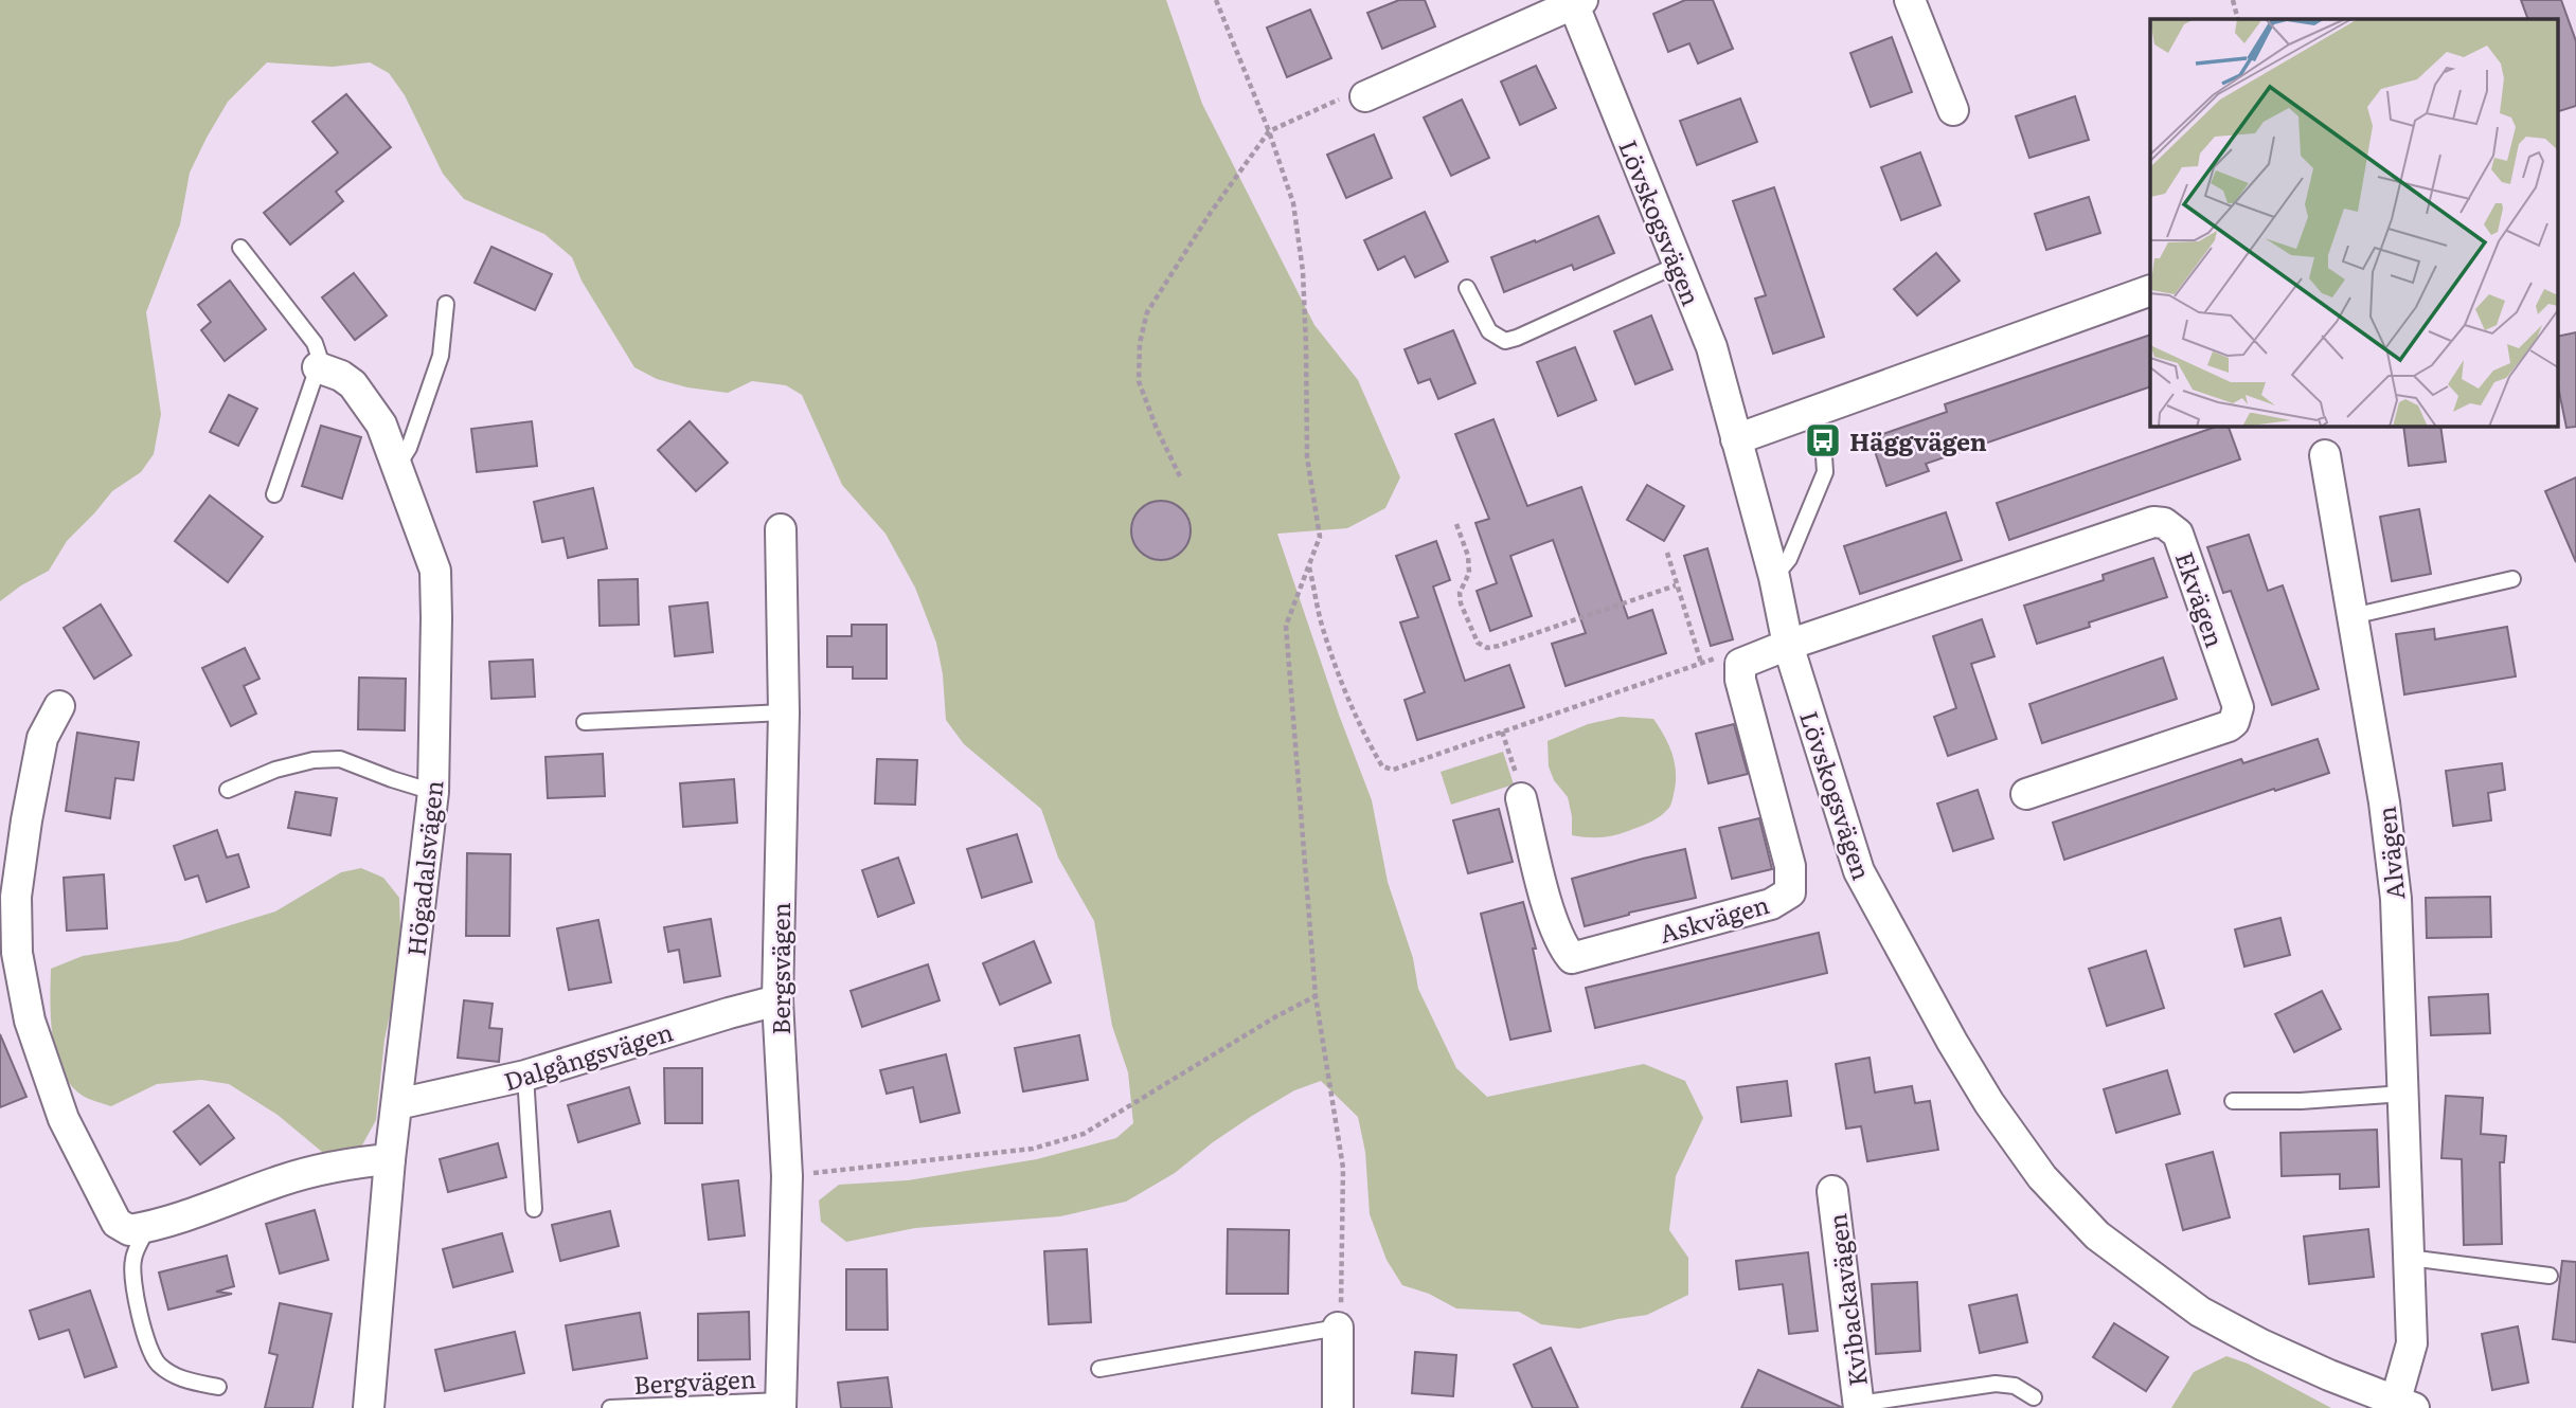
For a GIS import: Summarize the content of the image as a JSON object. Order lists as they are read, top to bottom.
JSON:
{
  "streets": {
    "street": [
      "Lövskogsvägen",
      "Ekvägen",
      "Alvägen",
      "Högadalsvägen",
      "Askvägen",
      "Bergsvägen",
      "Dalgångsvägen",
      "Kvibackavägen"
    ],
    "lane": ["Bergvägen"]
  },
  "crossings": [
    ["Lövskogsvägen", "Ekvägen"],
    ["Lövskogsvägen", "Alvägen"],
    ["Högadalsvägen", "Dalgångsvägen"],
    ["Bergsvägen", "Dalgångsvägen"],
    ["Bergsvägen", "Bergvägen"]
  ],
  "places": {
    "bus stop": ["Häggvägen"]
  }
}
